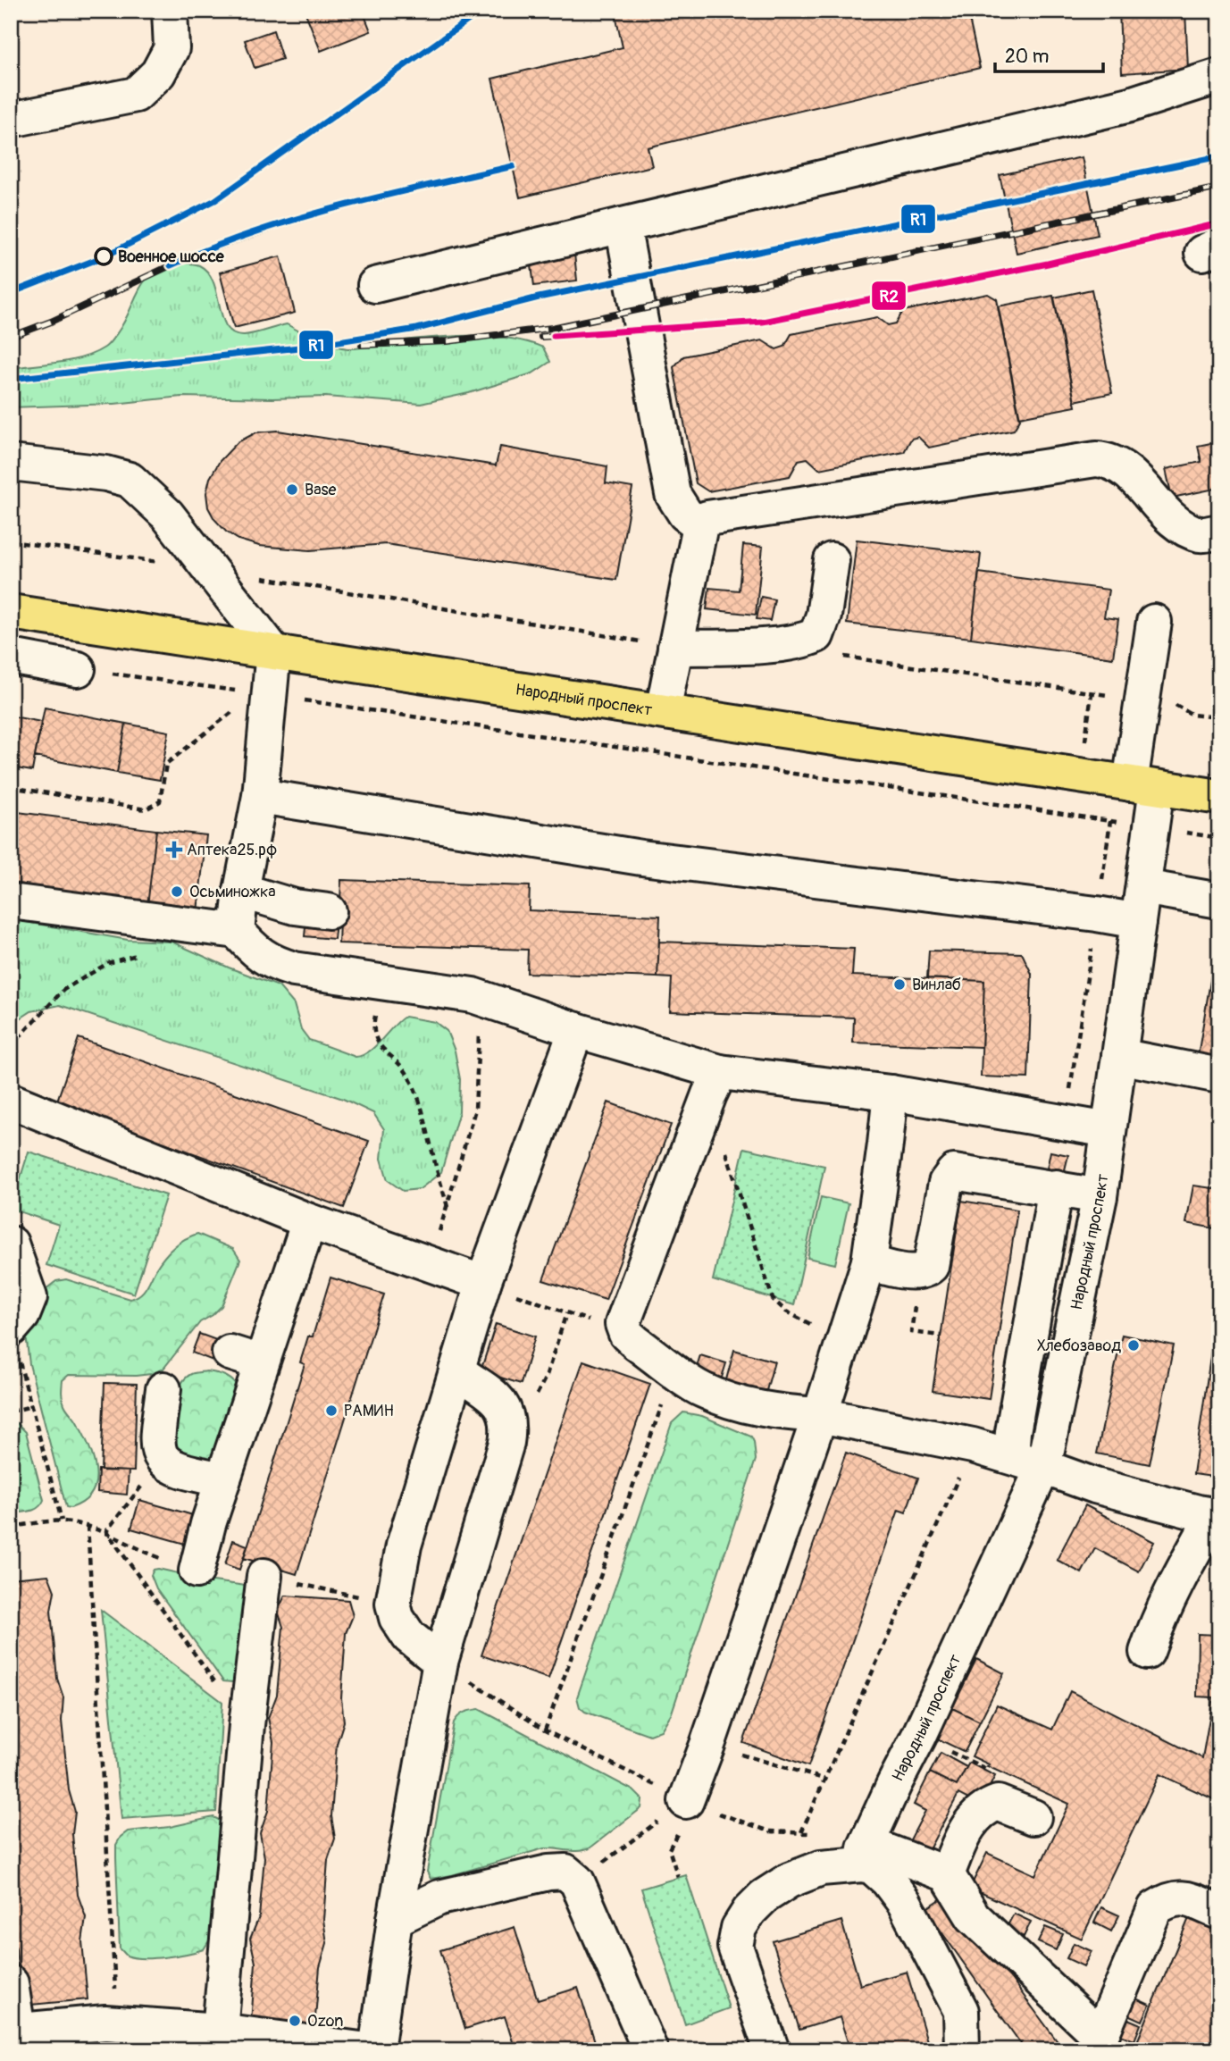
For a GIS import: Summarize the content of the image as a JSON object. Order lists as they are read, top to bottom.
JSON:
{
  "streets": {
    "main road": ["Народный проспект"]
  },
  "places": {
    "other": [
      "Военное шоссе",
      "Base",
      "Осьминожка",
      "Винлаб",
      "Хлебозавод",
      "РАМИН",
      "Ozon"
    ],
    "health": ["Аптека25.рф"]
  },
  "lines": ["transit line R1", "transit line R2"],
  "scale_bar": "20 m"
}
